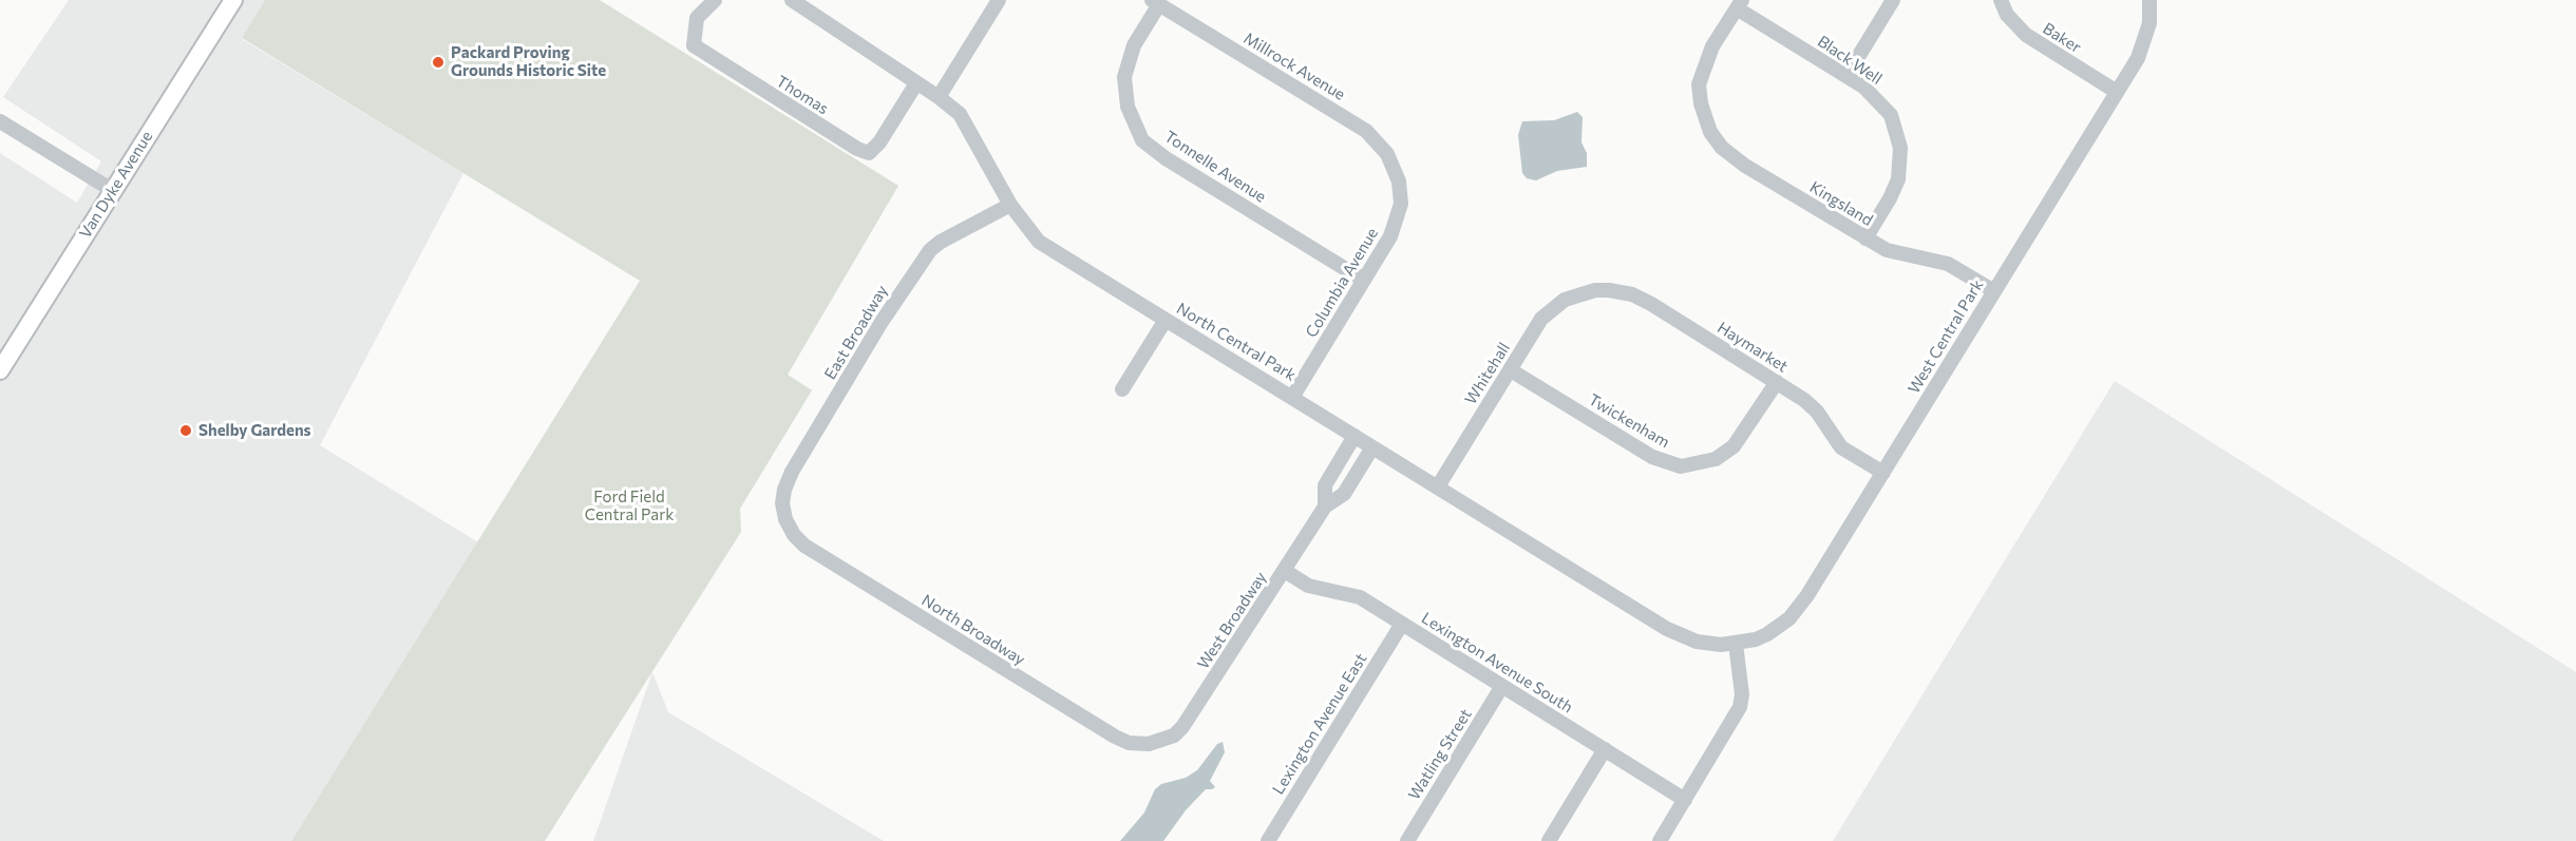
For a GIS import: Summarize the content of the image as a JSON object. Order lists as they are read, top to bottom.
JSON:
{
  "streets": {
    "main road": ["Van Dyke Avenue"],
    "street": [
      "Baker",
      "Black Well",
      "Millrock Avenue",
      "Thomas",
      "Tonnelle Avenue",
      "Kingsland",
      "Columbia Avenue",
      "East Broadway",
      "West Central Park",
      "North Central Park",
      "Haymarket",
      "Whitehall",
      "Twickenham",
      "West Broadway",
      "North Broadway",
      "Lexington Avenue South",
      "Lexington Avenue East",
      "Watling Street"
    ]
  },
  "crossings": [
    ["Baker", "West Central Park"],
    ["Black Well", "Kingsland"],
    ["Millrock Avenue", "Tonnelle Avenue"],
    ["Millrock Avenue", "Columbia Avenue"],
    ["Thomas", "North Central Park"],
    ["Tonnelle Avenue", "Columbia Avenue"],
    ["Kingsland", "West Central Park"],
    ["Columbia Avenue", "North Central Park"],
    ["East Broadway", "North Central Park"],
    ["East Broadway", "North Broadway"],
    ["West Central Park", "North Central Park"],
    ["West Central Park", "Haymarket"],
    ["North Central Park", "Whitehall"],
    ["North Central Park", "West Broadway"],
    ["Haymarket", "Whitehall"],
    ["Haymarket", "Twickenham"],
    ["Whitehall", "Twickenham"],
    ["West Broadway", "North Broadway"],
    ["West Broadway", "Lexington Avenue South"],
    ["Lexington Avenue South", "Lexington Avenue East"],
    ["Lexington Avenue South", "Watling Street"]
  ],
  "parks": ["Ford Field Central Park"],
  "places": ["Packard Proving Grounds Historic Site", "Shelby Gardens"]
}
